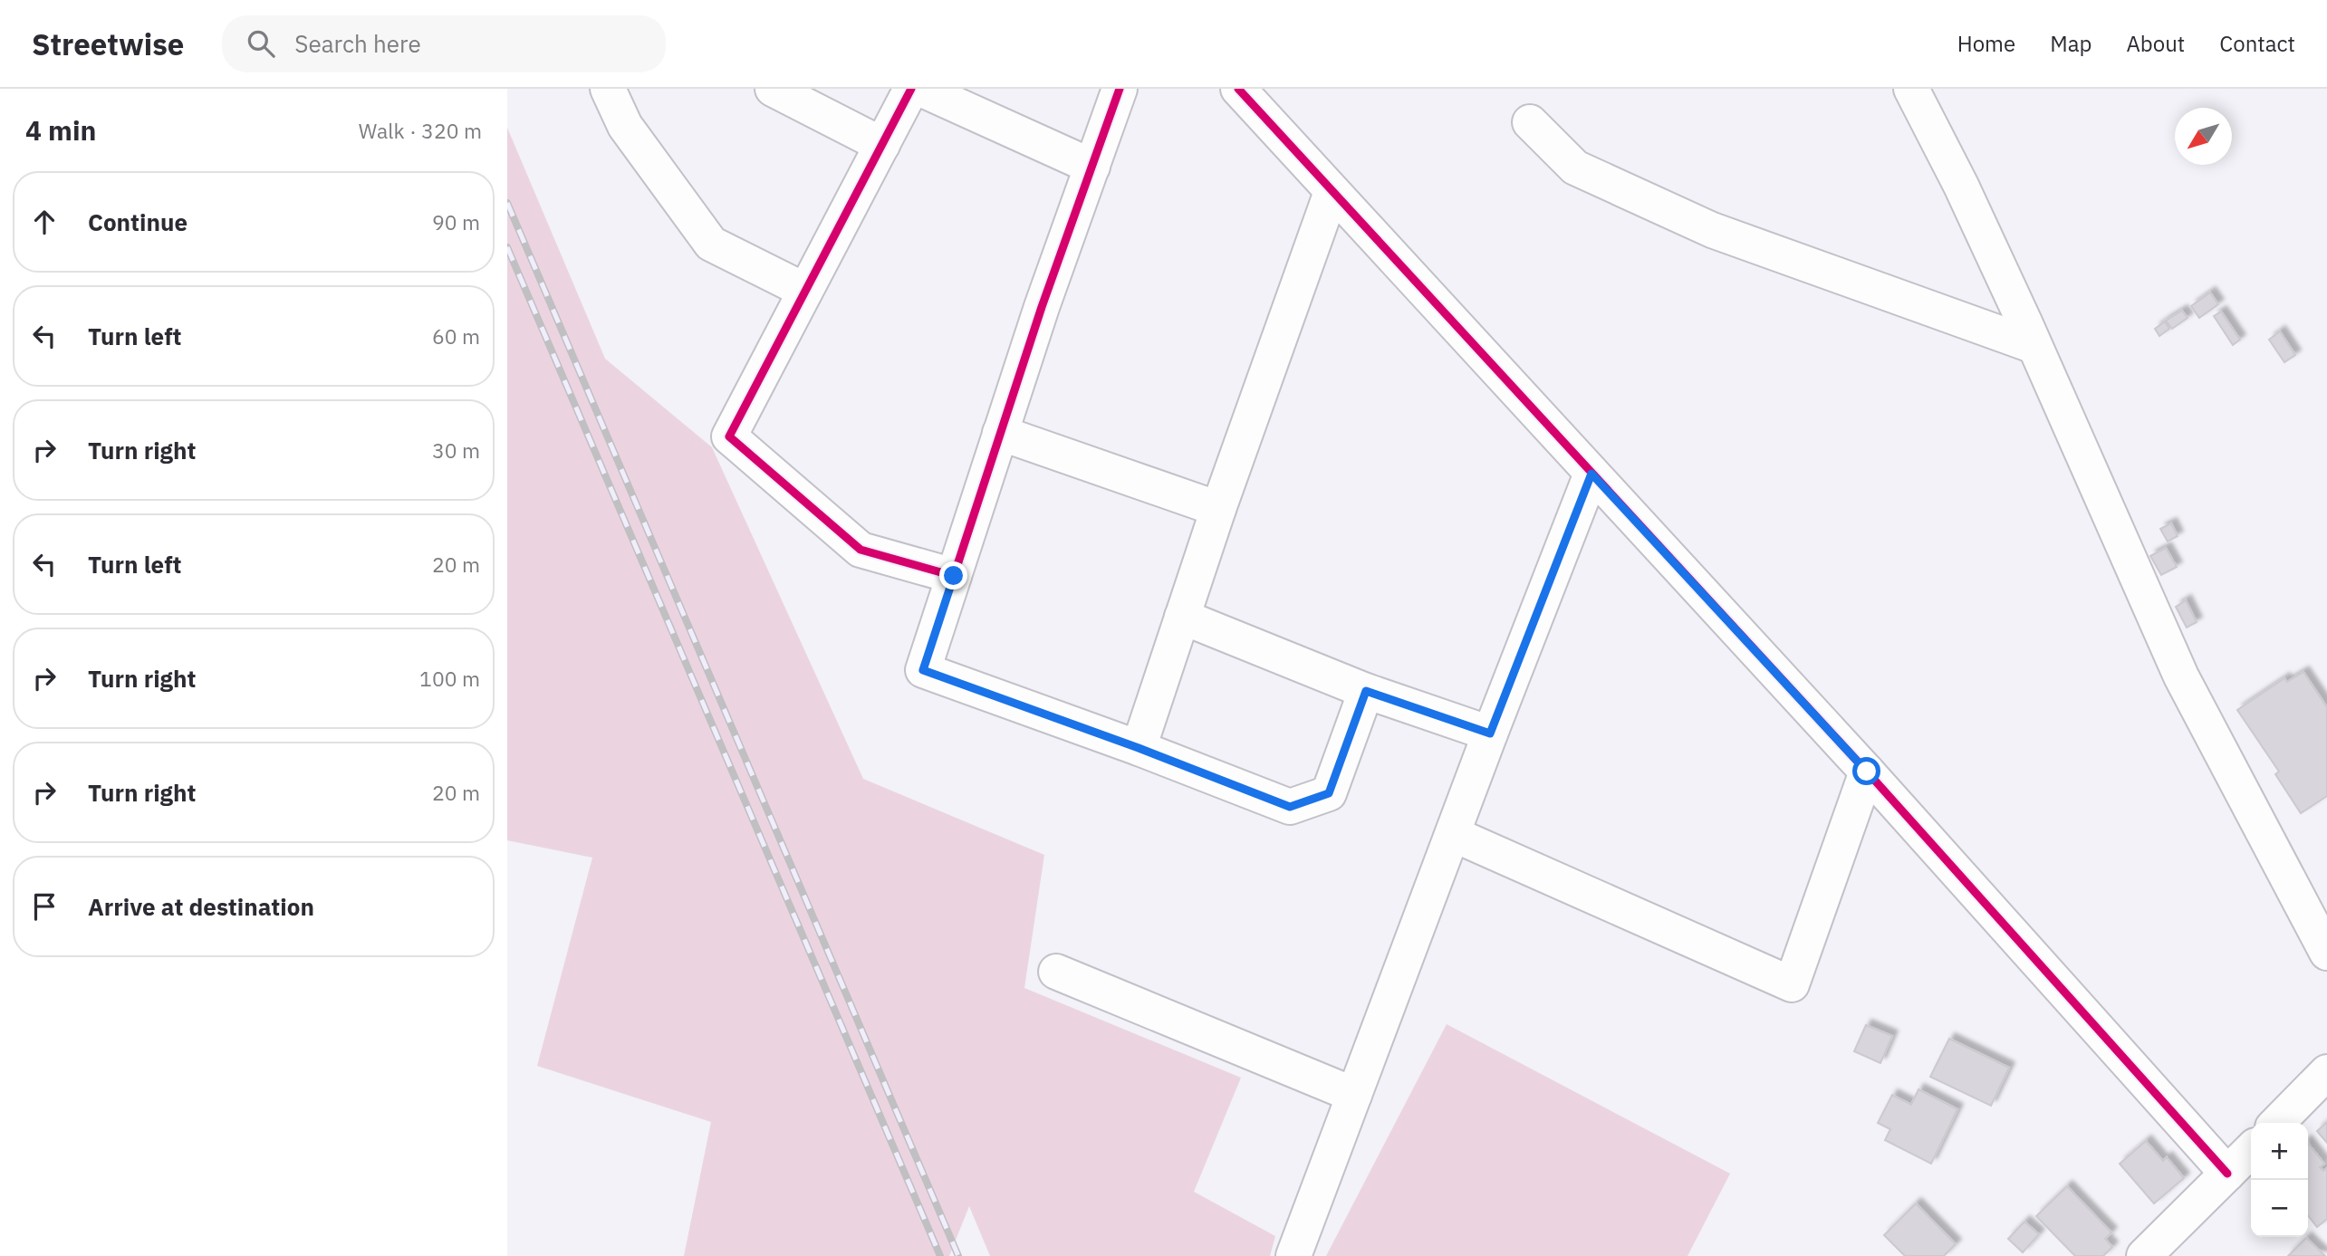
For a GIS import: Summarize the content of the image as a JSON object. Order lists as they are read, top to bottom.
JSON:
{
  "north": "bottom left",
  "page": {
    "header": "Streetwise",
    "search": "Search here",
    "nav": [
      "Home",
      "Map",
      "About",
      "Contact"
    ],
    "heading": ["4 min", "Walk · 320 m"],
    "list": [
      ["Continue", "90 m"],
      ["Turn left", "60 m"],
      ["Turn right", "30 m"],
      ["Turn left", "20 m"],
      ["Turn right", "100 m"],
      ["Turn right", "20 m"],
      "Arrive at destination"
    ],
    "map_buttons": ["+", "−"]
  }
}
